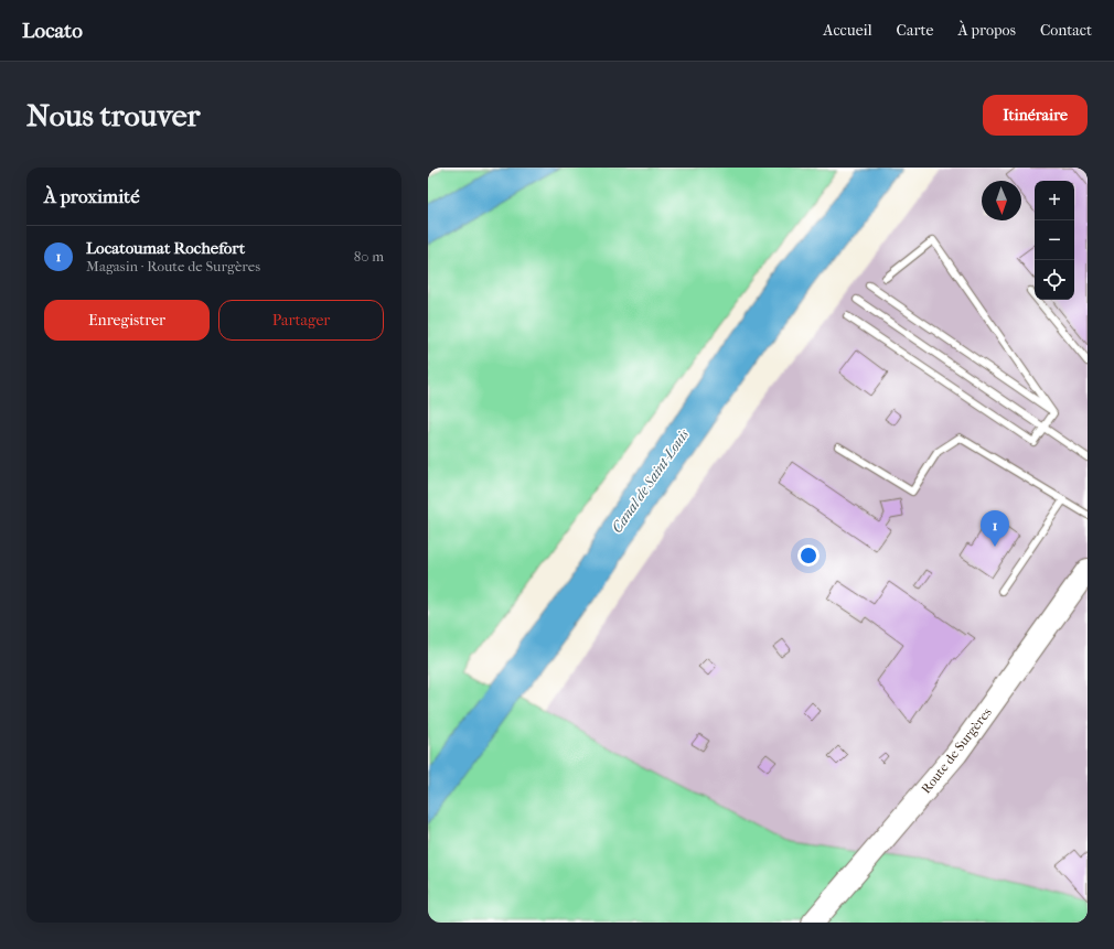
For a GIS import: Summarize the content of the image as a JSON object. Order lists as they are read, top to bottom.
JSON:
{
  "streets": {
    "main road": ["Route de Surgères"]
  },
  "water": ["Canal de Saint-Louis"],
  "north": "bottom",
  "page": {
    "header": "Locato",
    "nav": [
      "Accueil",
      "Carte",
      "À propos",
      "Contact"
    ],
    "buttons": [
      "Itinéraire",
      ["Enregistrer", "Partager"]
    ],
    "title": "Nous trouver",
    "heading": "À proximité",
    "map_buttons": ["+", "−"],
    "list": [
      {
        "mark": "1",
        "name": "Locatoumat Rochefort",
        "note": "Magasin · Route de Surgères",
        "value": "80 m"
      }
    ],
    "pins": "1"
  }
}
